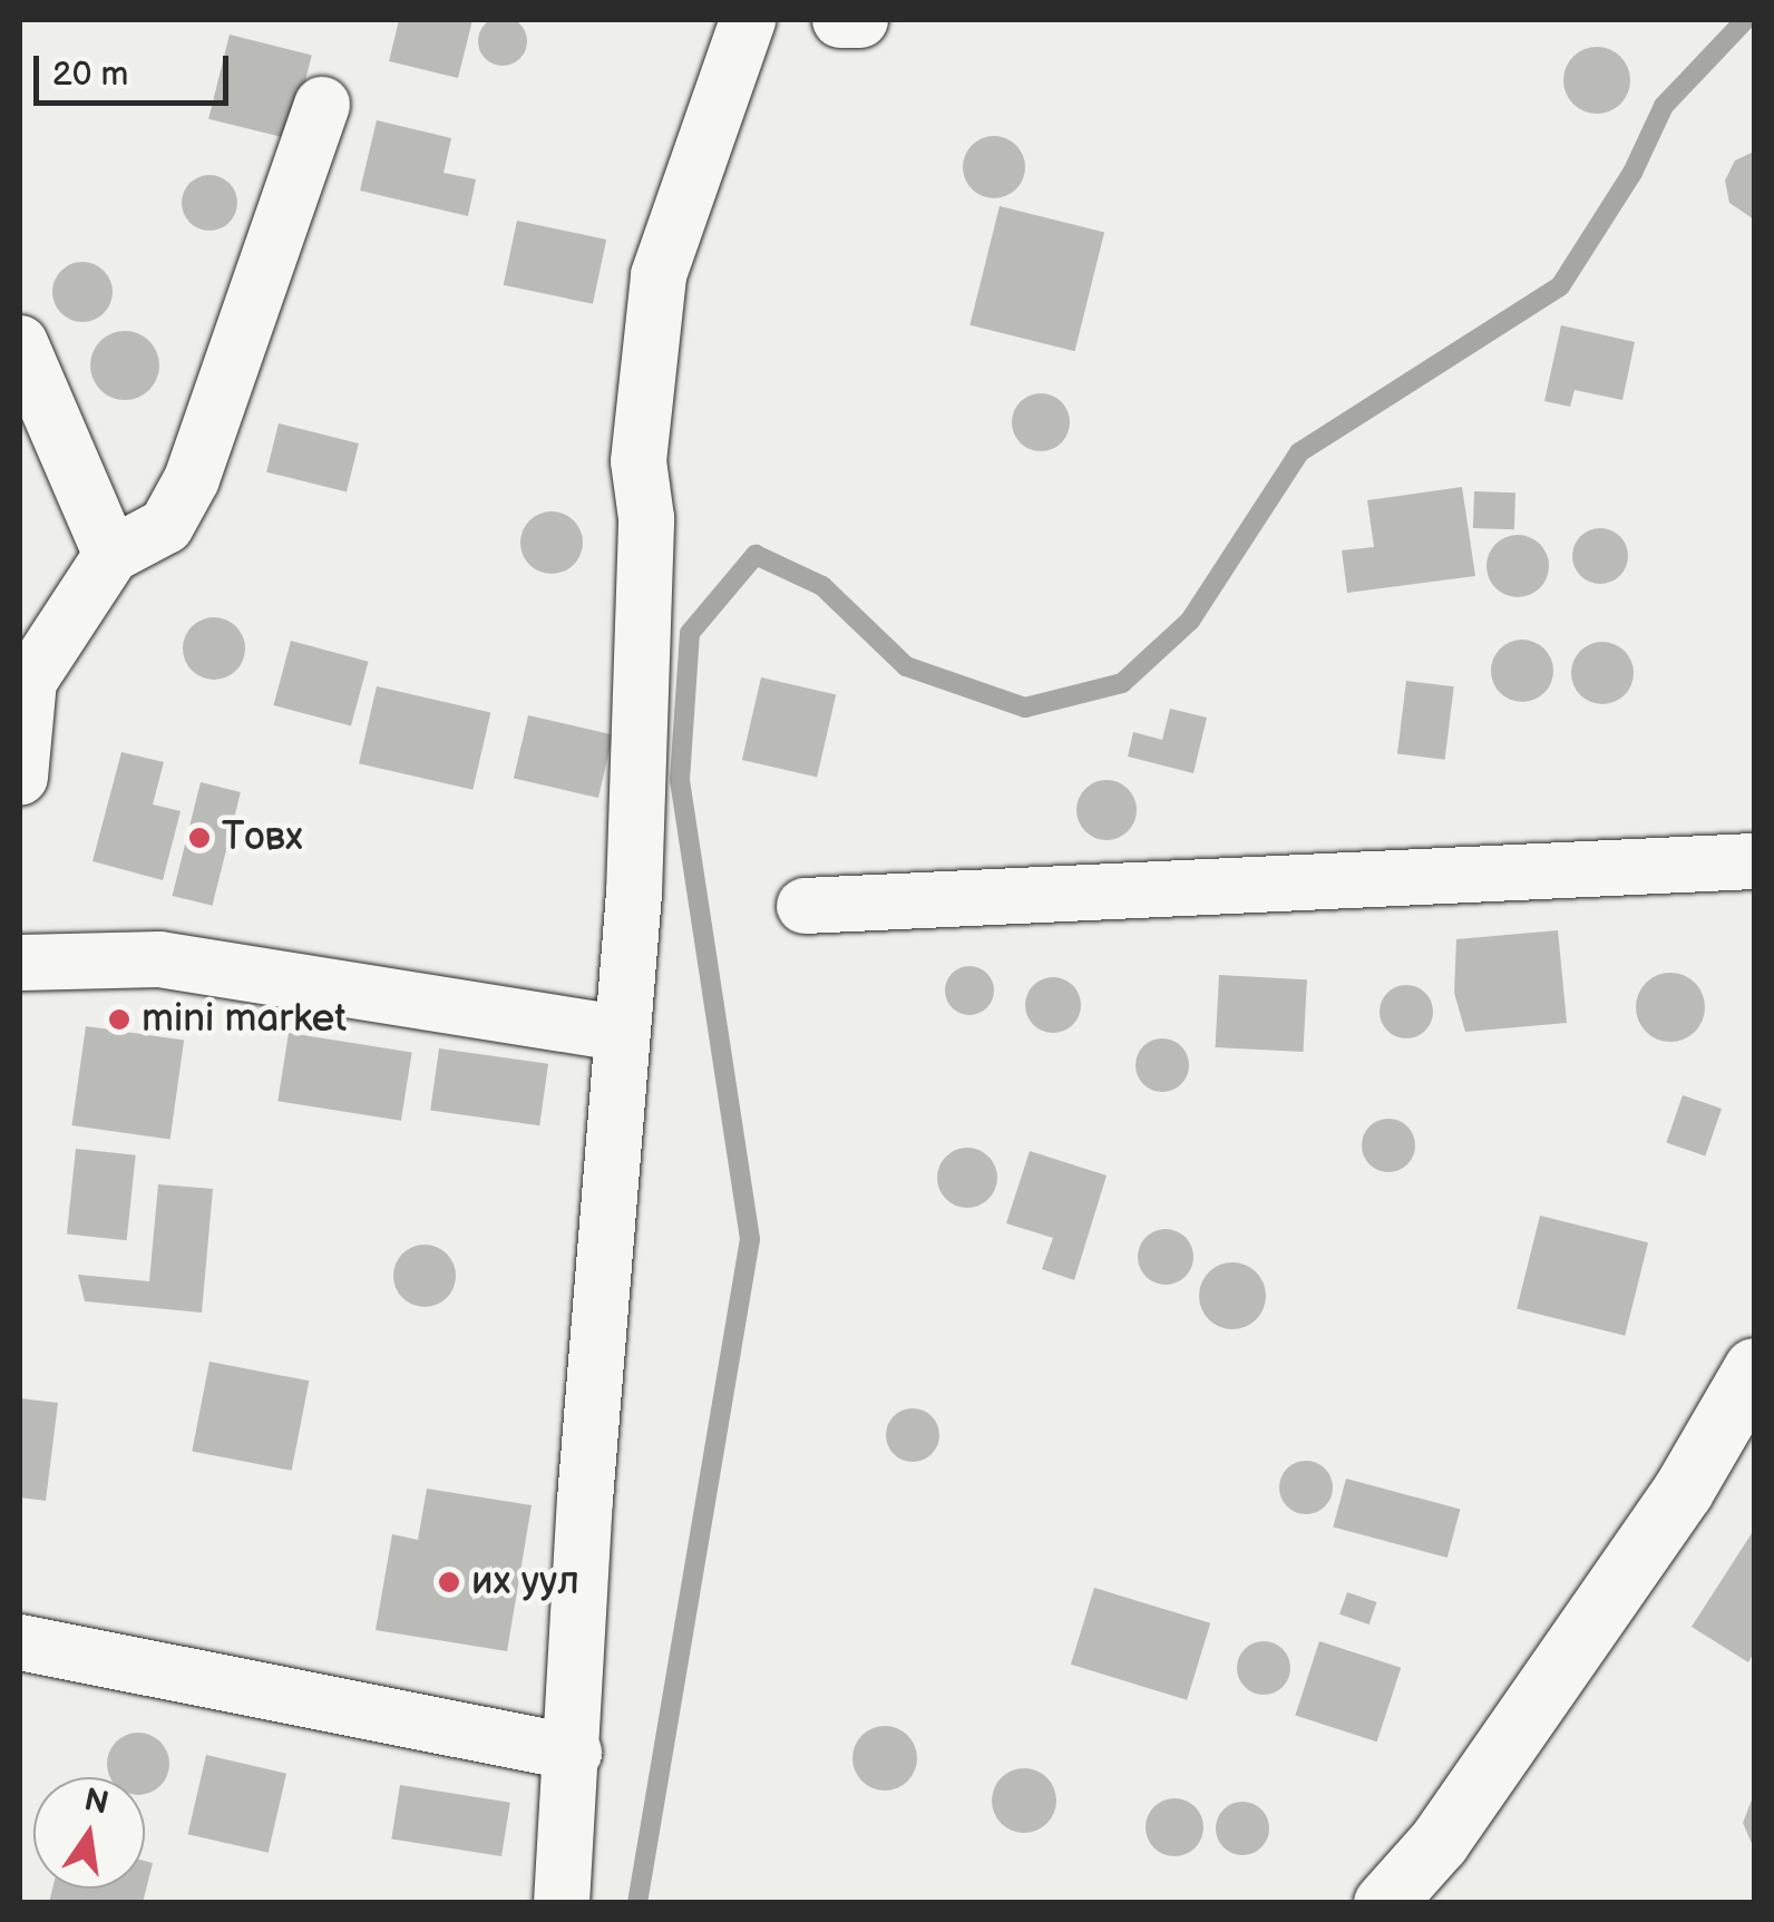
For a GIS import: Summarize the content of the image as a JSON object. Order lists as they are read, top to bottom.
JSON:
{
  "places": ["Товх", "mini market", "их уул"],
  "scale_bar": "20 m",
  "north": "top"
}
